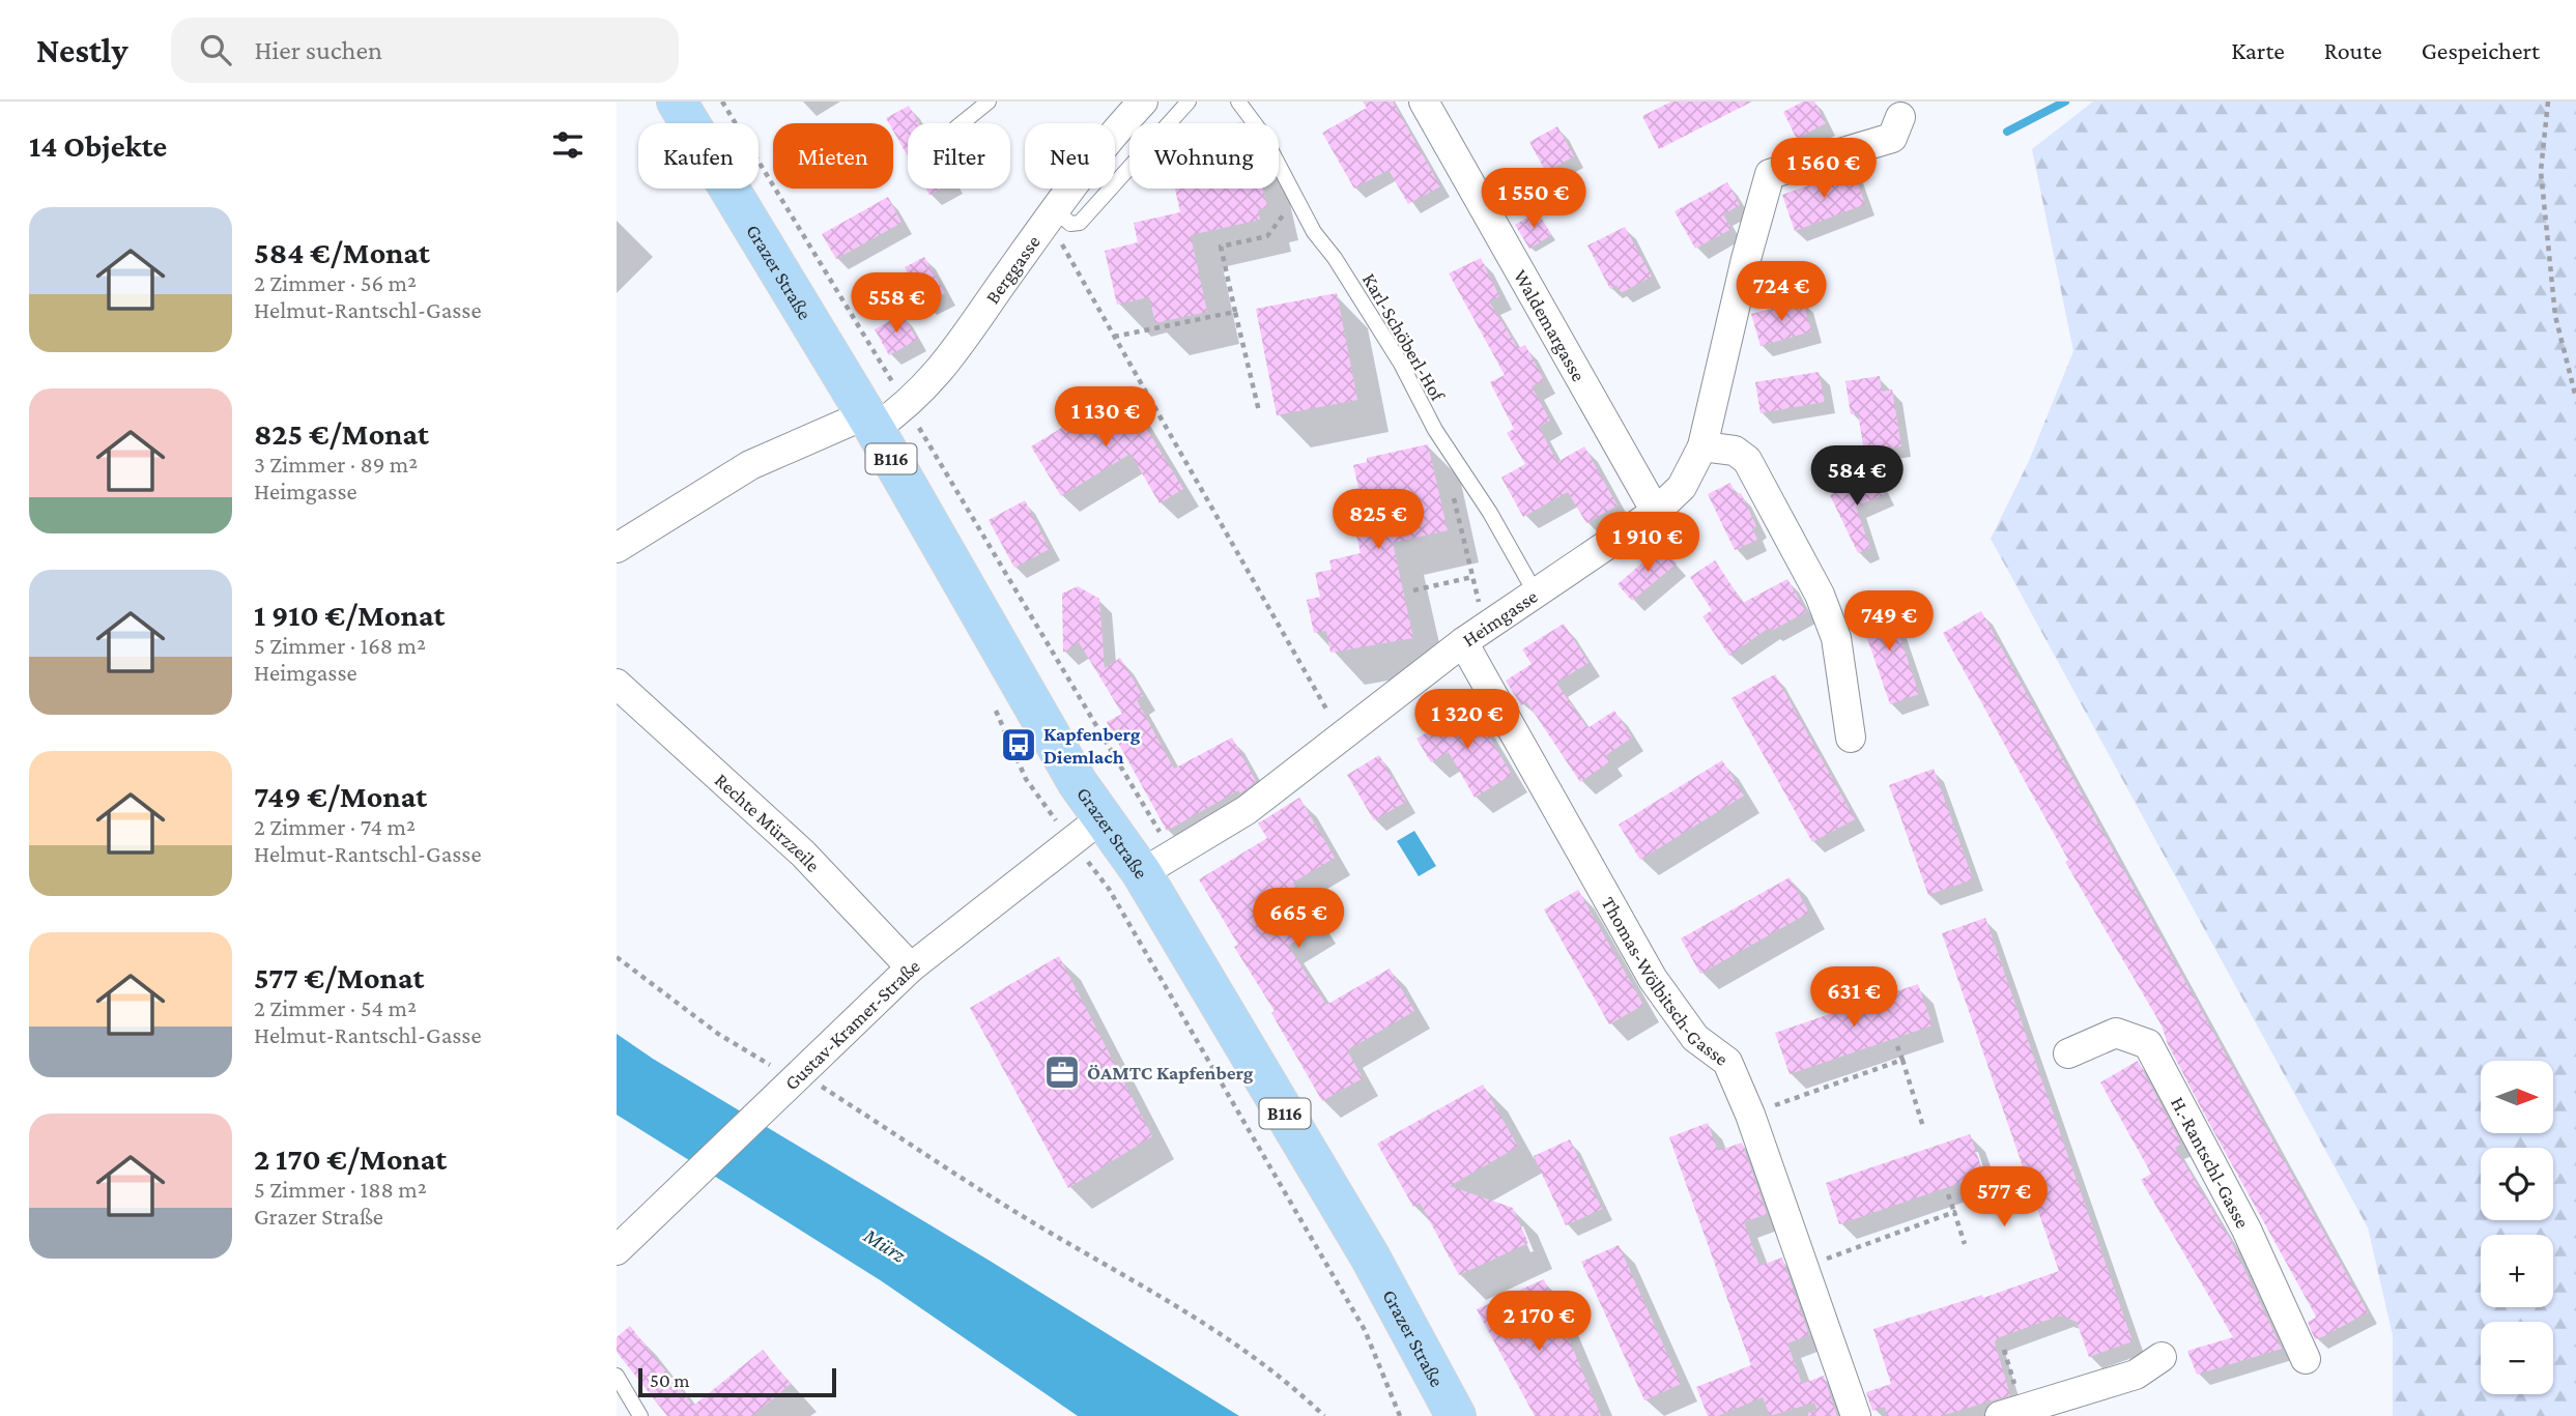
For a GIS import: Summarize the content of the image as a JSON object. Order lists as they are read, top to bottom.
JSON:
{
  "streets": {
    "main road": ["Grazer Straße", "B116"],
    "street": [
      "Berggasse",
      "Waldemargasse",
      "Heimgasse",
      "Rechte Mürzzeile",
      "Thomas-Wölbitsch-Gasse",
      "Gustav-Kramer-Straße",
      "H.-Rantschl-Gasse"
    ],
    "lane": ["Karl-Schöberl-Hof"]
  },
  "crossings": [
    ["Berggasse", "Grazer Straße"],
    ["Grazer Straße", "Heimgasse"],
    ["Grazer Straße", "Gustav-Kramer-Straße"],
    ["Waldemargasse", "Heimgasse"],
    ["Karl-Schöberl-Hof", "Heimgasse"],
    ["Heimgasse", "Thomas-Wölbitsch-Gasse"],
    ["Rechte Mürzzeile", "Gustav-Kramer-Straße"]
  ],
  "water": ["Mürz"],
  "places": {
    "bus stop": ["Kapfenberg Diemlach"],
    "office": ["ÖAMTC Kapfenberg"]
  },
  "scale_bar": "50 m",
  "north": "right",
  "page": {
    "header": "Nestly",
    "search": "Hier suchen",
    "nav": ["Karte", "Route", "Gespeichert"],
    "heading": "14 Objekte",
    "chip": [
      "Kaufen",
      "Mieten",
      "Filter",
      "Neu",
      "Wohnung"
    ],
    "price": [
      "1 560 €",
      "1 550 €",
      "724 €",
      "558 €",
      "1 130 €",
      "584 €",
      "825 €",
      "1 910 €",
      "749 €",
      "1 320 €",
      "665 €",
      "631 €",
      "577 €",
      "2 170 €"
    ],
    "list": [
      {
        "name": "584 €/Monat",
        "note": "2 Zimmer · 56 m² · Helmut-Rantschl-Gasse"
      },
      {
        "name": "825 €/Monat",
        "note": "3 Zimmer · 89 m² · Heimgasse"
      },
      {
        "name": "1 910 €/Monat",
        "note": "5 Zimmer · 168 m² · Heimgasse"
      },
      {
        "name": "749 €/Monat",
        "note": "2 Zimmer · 74 m² · Helmut-Rantschl-Gasse"
      },
      {
        "name": "577 €/Monat",
        "note": "2 Zimmer · 54 m² · Helmut-Rantschl-Gasse"
      },
      {
        "name": "2 170 €/Monat",
        "note": "5 Zimmer · 188 m² · Grazer Straße"
      }
    ],
    "map_buttons": ["+", "−"],
    "scale": "50 m"
  }
}
